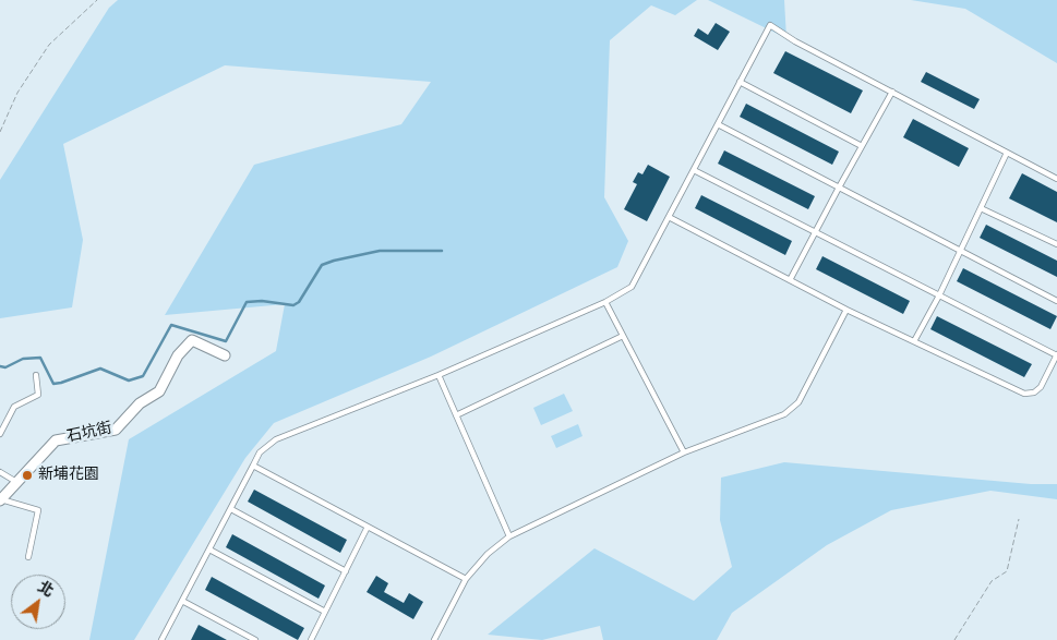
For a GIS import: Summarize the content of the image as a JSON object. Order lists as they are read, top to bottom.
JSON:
{
  "streets": {
    "street": ["石坑街"]
  },
  "places": ["新埔花園"],
  "north": "top right"
}
